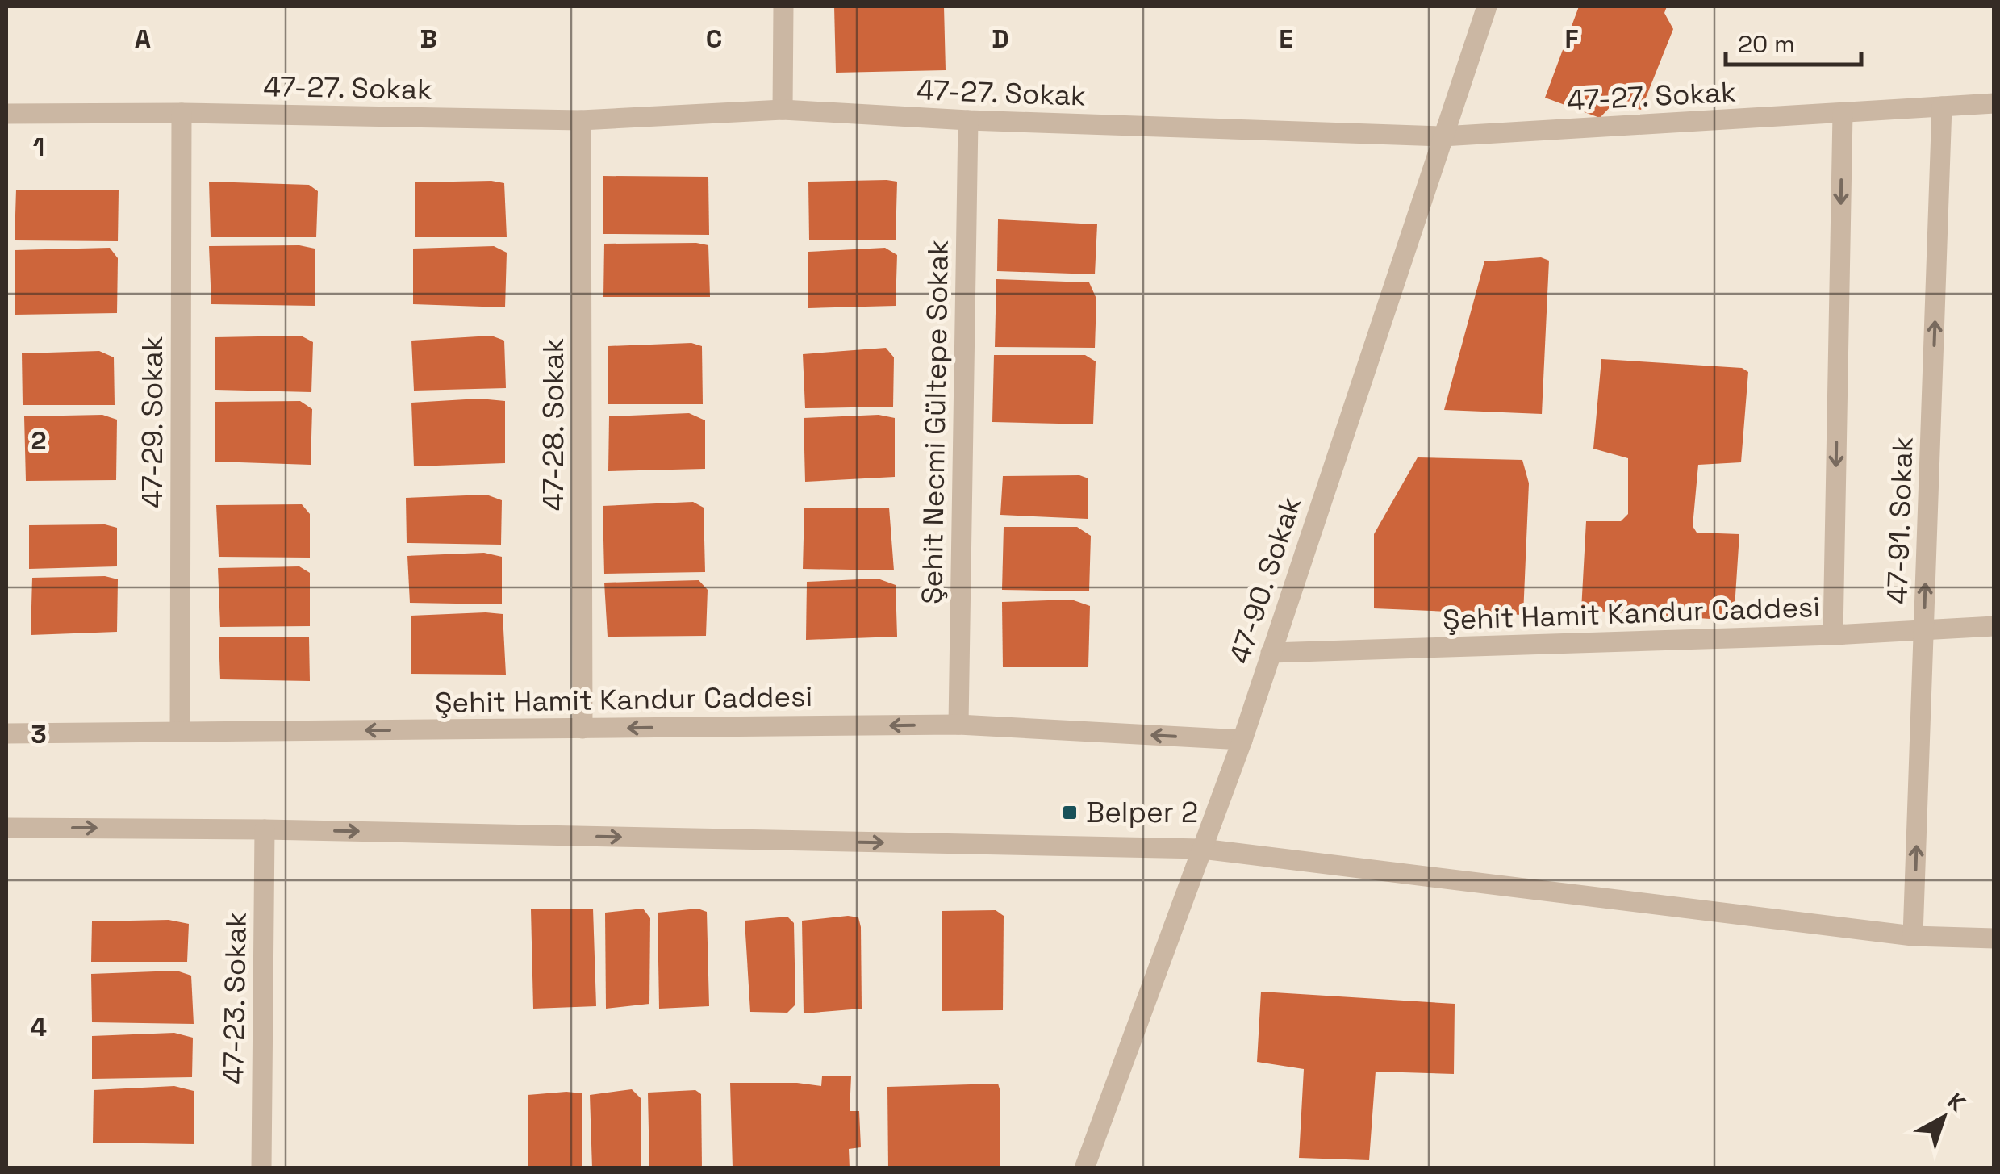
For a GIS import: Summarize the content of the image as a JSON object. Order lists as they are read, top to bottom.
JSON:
{
  "streets": {
    "street": [
      "47-27. Sokak",
      "47-29. Sokak",
      "Şehit Necmi Gültepe Sokak",
      "47-28. Sokak",
      "47-91. Sokak",
      "47-90. Sokak",
      "Şehit Hamit Kandur Caddesi",
      "47-23. Sokak"
    ]
  },
  "crossings": [
    ["47-27. Sokak", "47-29. Sokak"],
    ["47-27. Sokak", "Şehit Necmi Gültepe Sokak"],
    ["47-27. Sokak", "47-28. Sokak"],
    ["47-27. Sokak", "47-91. Sokak"],
    ["47-27. Sokak", "47-90. Sokak"],
    ["47-29. Sokak", "Şehit Hamit Kandur Caddesi"],
    ["Şehit Necmi Gültepe Sokak", "Şehit Hamit Kandur Caddesi"],
    ["47-28. Sokak", "Şehit Hamit Kandur Caddesi"],
    ["47-91. Sokak", "Şehit Hamit Kandur Caddesi"],
    ["47-90. Sokak", "Şehit Hamit Kandur Caddesi"]
  ],
  "places": {
    "transit": ["Belper 2"]
  },
  "scale_bar": "20 m",
  "north": "top right",
  "grid": {
    "columns": [
      "A",
      "B",
      "C",
      "D",
      "E",
      "F"
    ],
    "rows": [
      "1",
      "2",
      "3",
      "4"
    ]
  }
}
